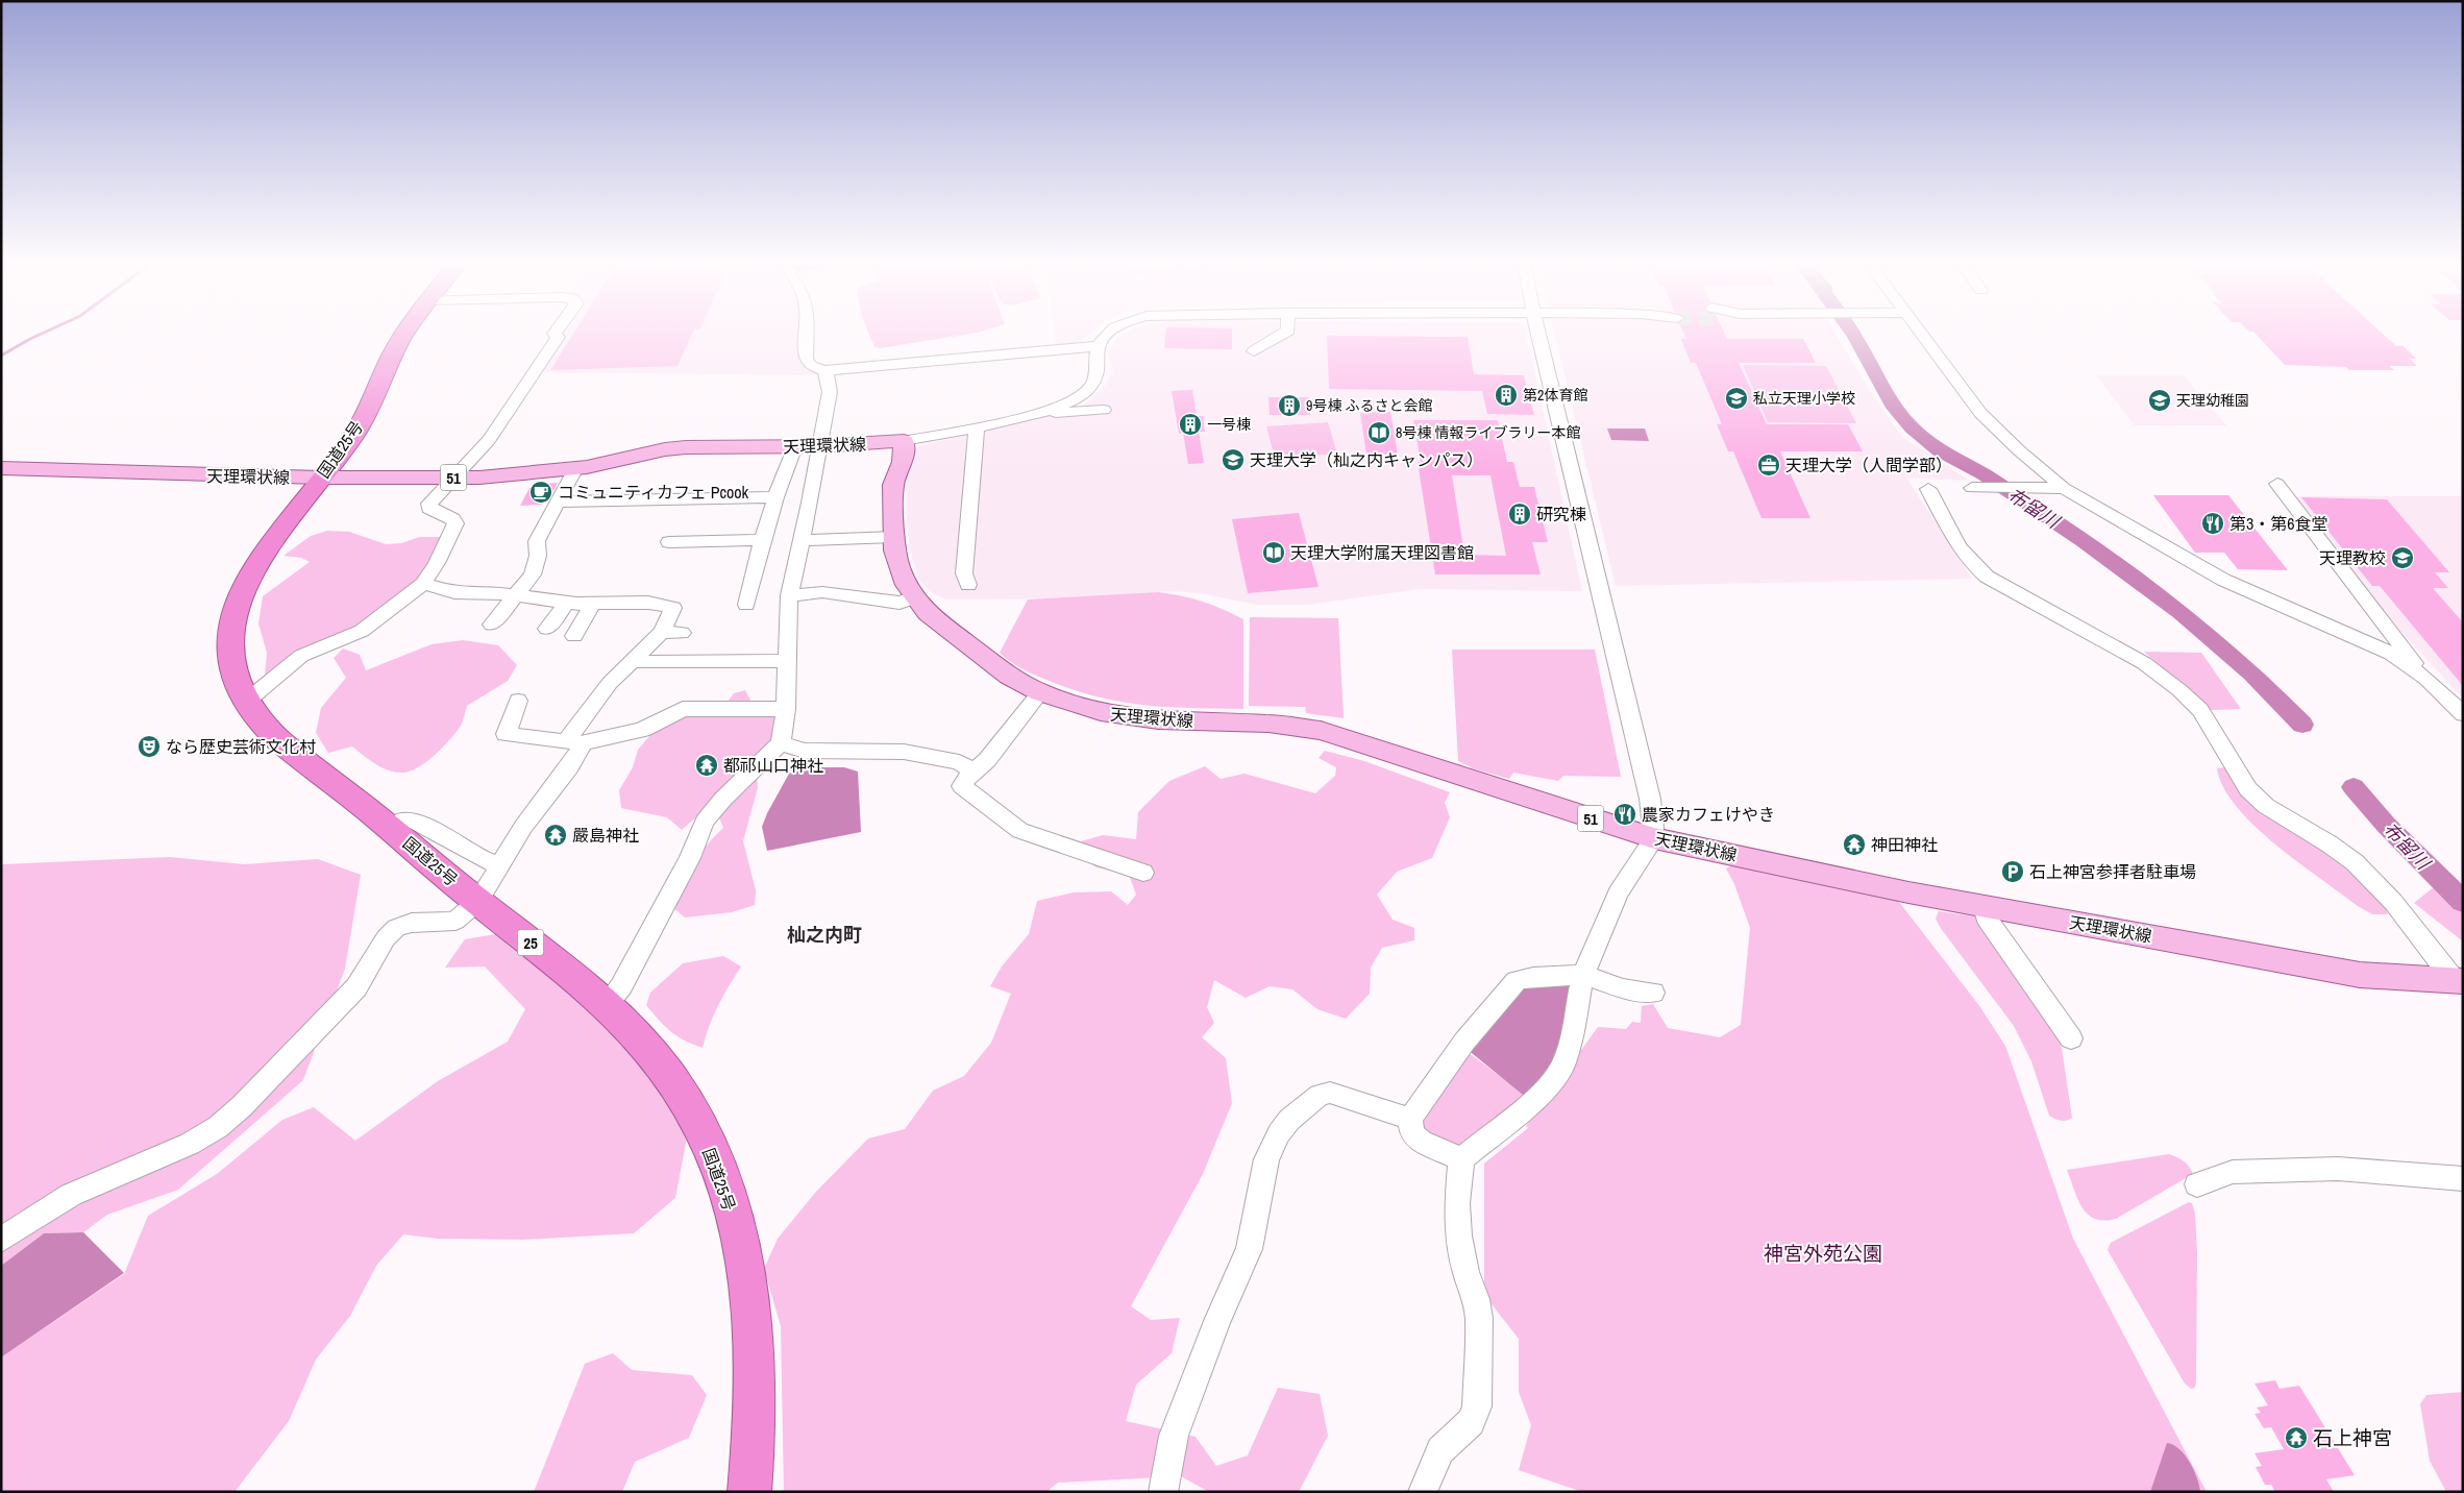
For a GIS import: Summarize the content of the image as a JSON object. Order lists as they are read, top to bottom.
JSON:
{
  "streets": {
    "highway": ["国道25号", "25"],
    "main road": ["天理環状線", "51"]
  },
  "crossings": [
    ["天理環状線", "国道25号"]
  ],
  "districts": ["杣之内町"],
  "water": ["布留川"],
  "parks": ["神宮外苑公園"],
  "places": {
    "building": [
      "第2体育館",
      "9号棟 ふるさと会館",
      "一号棟",
      "研究棟"
    ],
    "school or university": [
      "私立天理小学校",
      "天理幼稚園",
      "天理大学（杣之内キャンパス）",
      "天理教校"
    ],
    "library": ["8号棟 情報ライブラリー本館", "天理大学附属天理図書館"],
    "office": ["天理大学（人間学部）"],
    "cafe": ["コミュニティカフェ Pcook"],
    "restaurant": ["第3・第6食堂", "農家カフェけやき"],
    "theatre": ["なら歴史芸術文化村"],
    "temple": [
      "都祁山口神社",
      "嚴島神社",
      "神田神社",
      "石上神宮"
    ],
    "parking": ["石上神宮参拝者駐車場"]
  }
}
